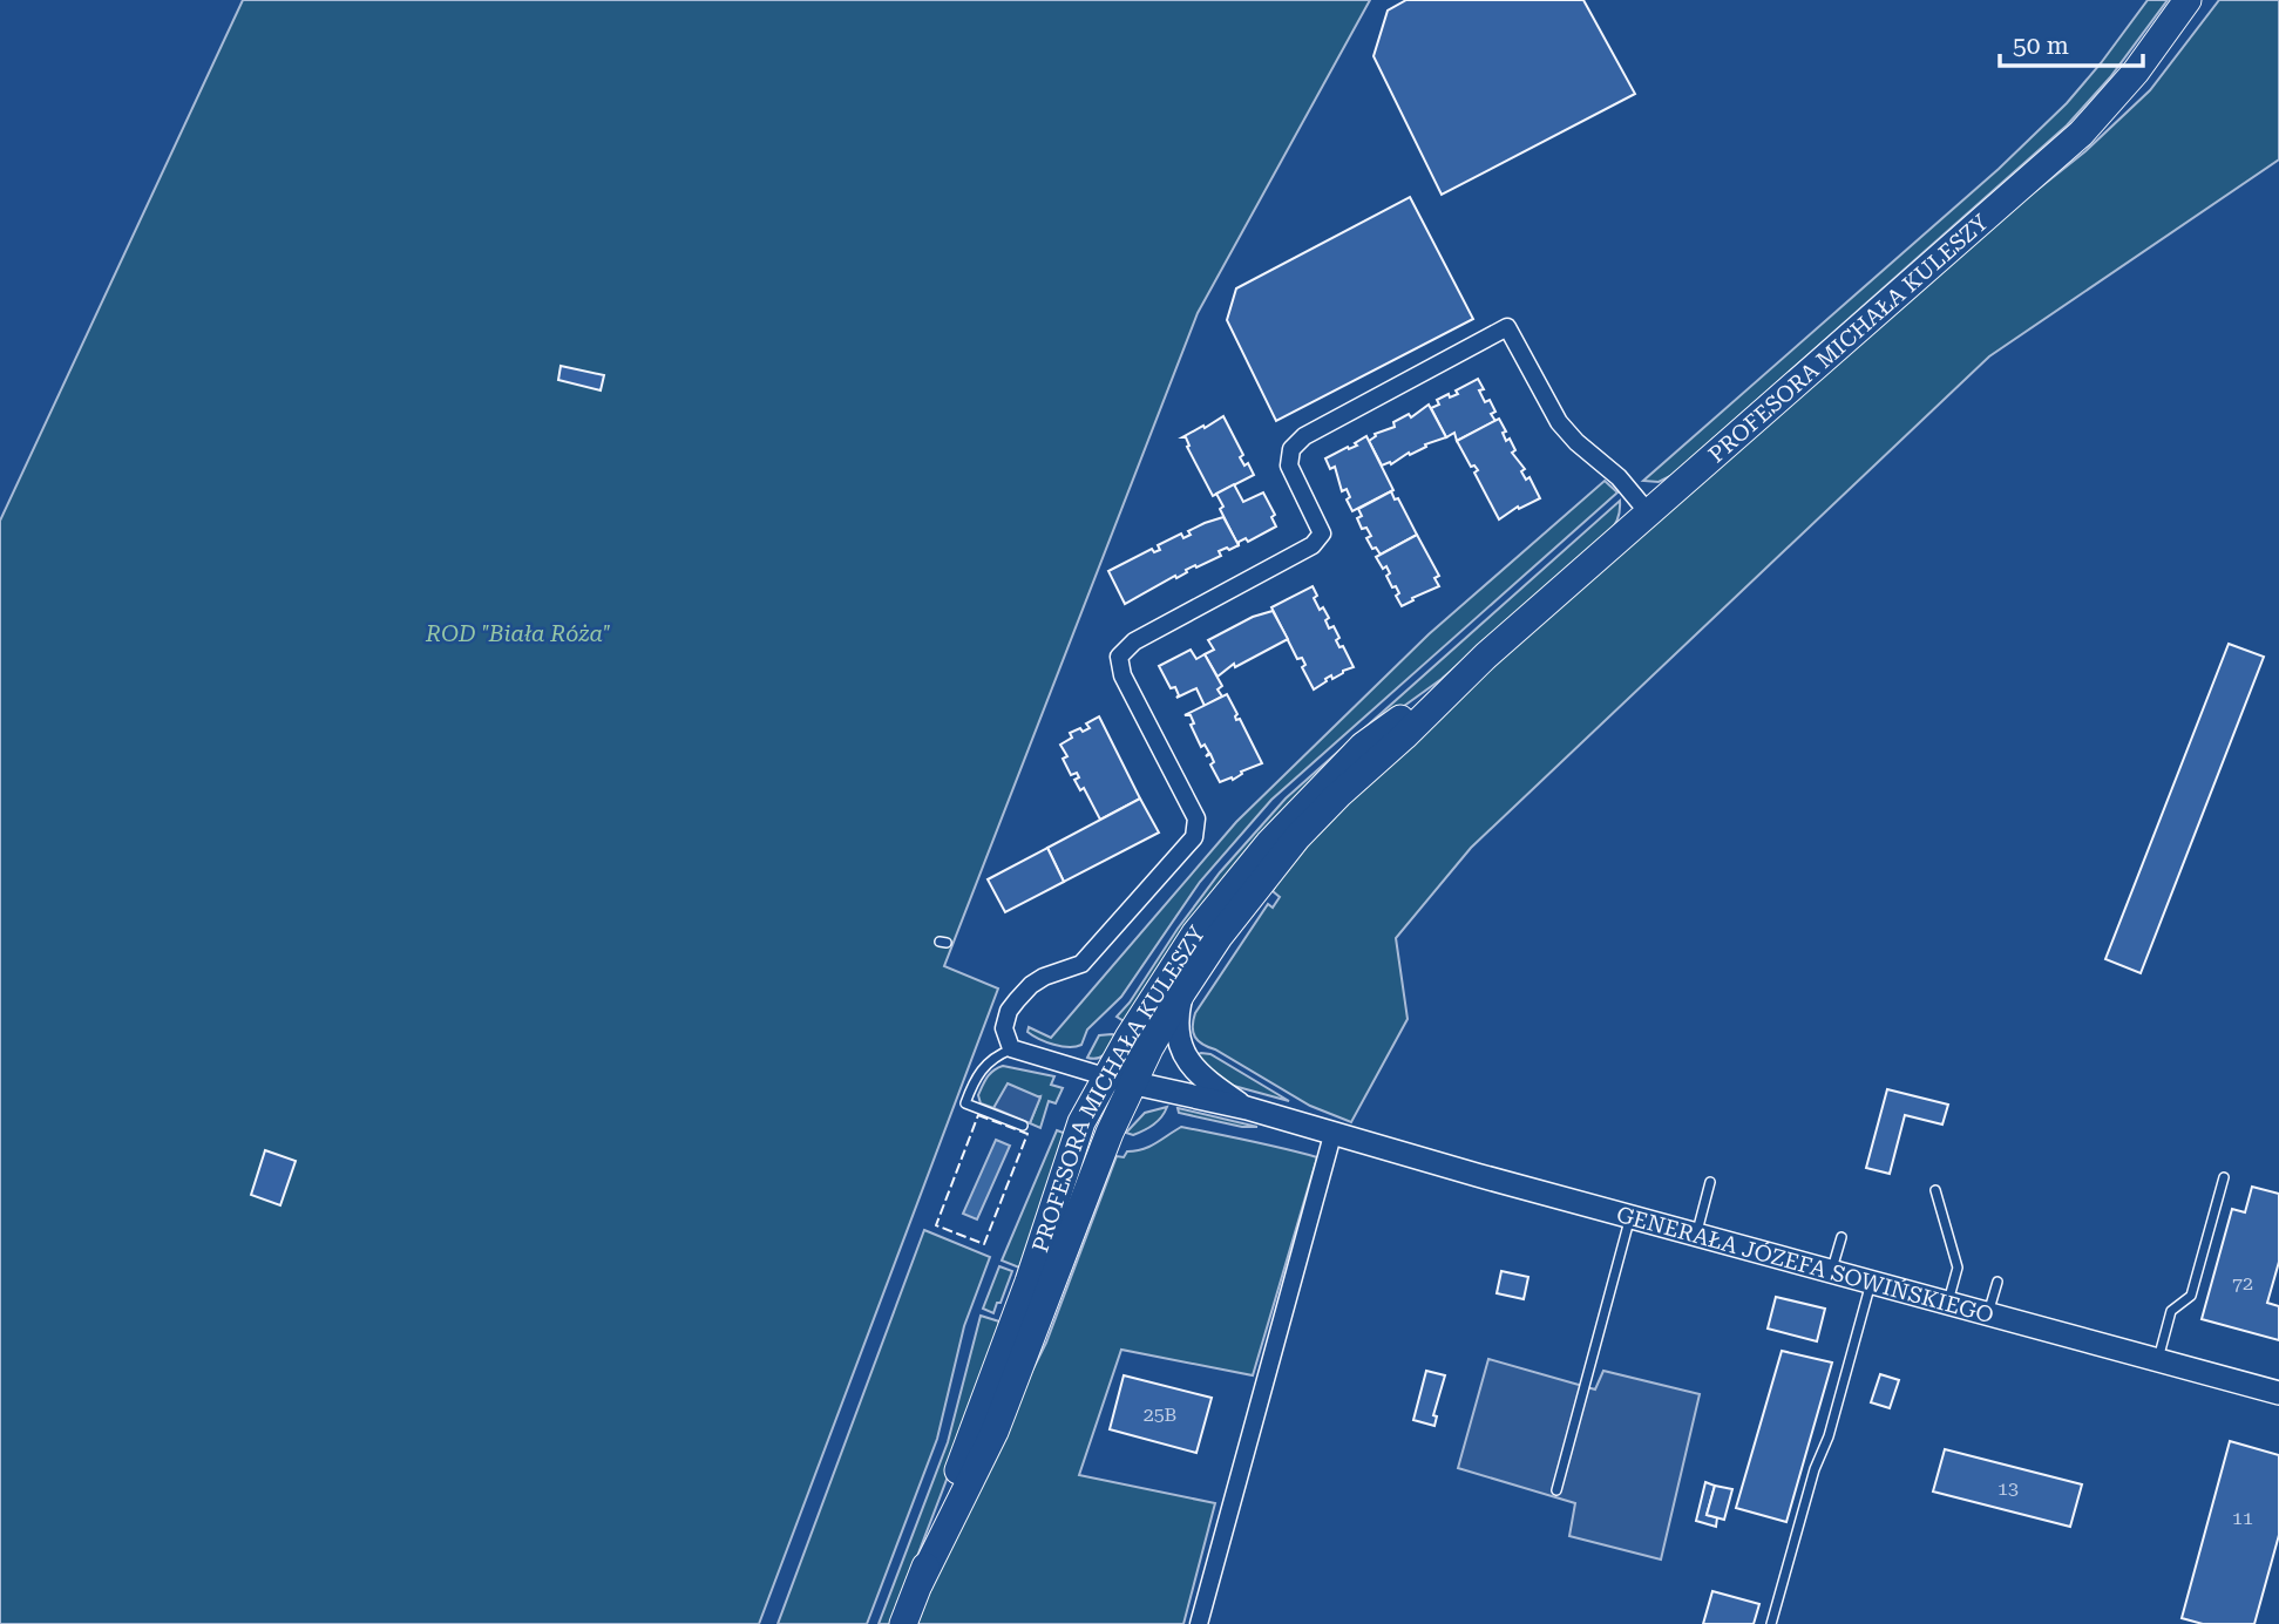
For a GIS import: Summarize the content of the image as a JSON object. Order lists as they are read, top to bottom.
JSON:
{
  "streets": {
    "main road": ["PROFESORA MICHAŁA KULESZY"],
    "street": ["GENERAŁA JÓZEFA SOWIŃSKIEGO"]
  },
  "crossings": [
    ["PROFESORA MICHAŁA KULESZY", "GENERAŁA JÓZEFA SOWIŃSKIEGO"]
  ],
  "parks": ["ROD \"Biała Róża\""],
  "house_numbers": [
    "72",
    "25B",
    "13",
    "11"
  ],
  "scale_bar": "50 m"
}
